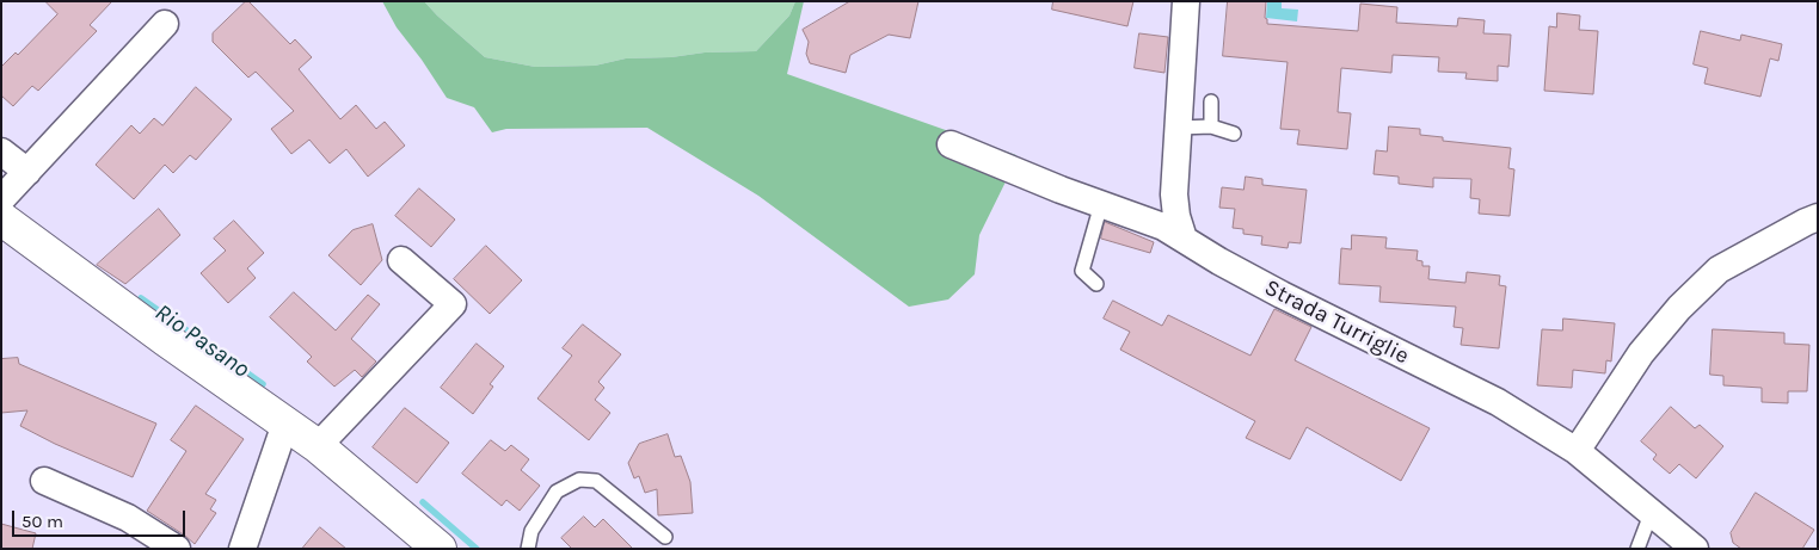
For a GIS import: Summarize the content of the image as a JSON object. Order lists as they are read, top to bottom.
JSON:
{
  "streets": {
    "street": ["Strada Turriglie"]
  },
  "water": ["Rio Pasano"],
  "scale_bar": "50 m"
}
